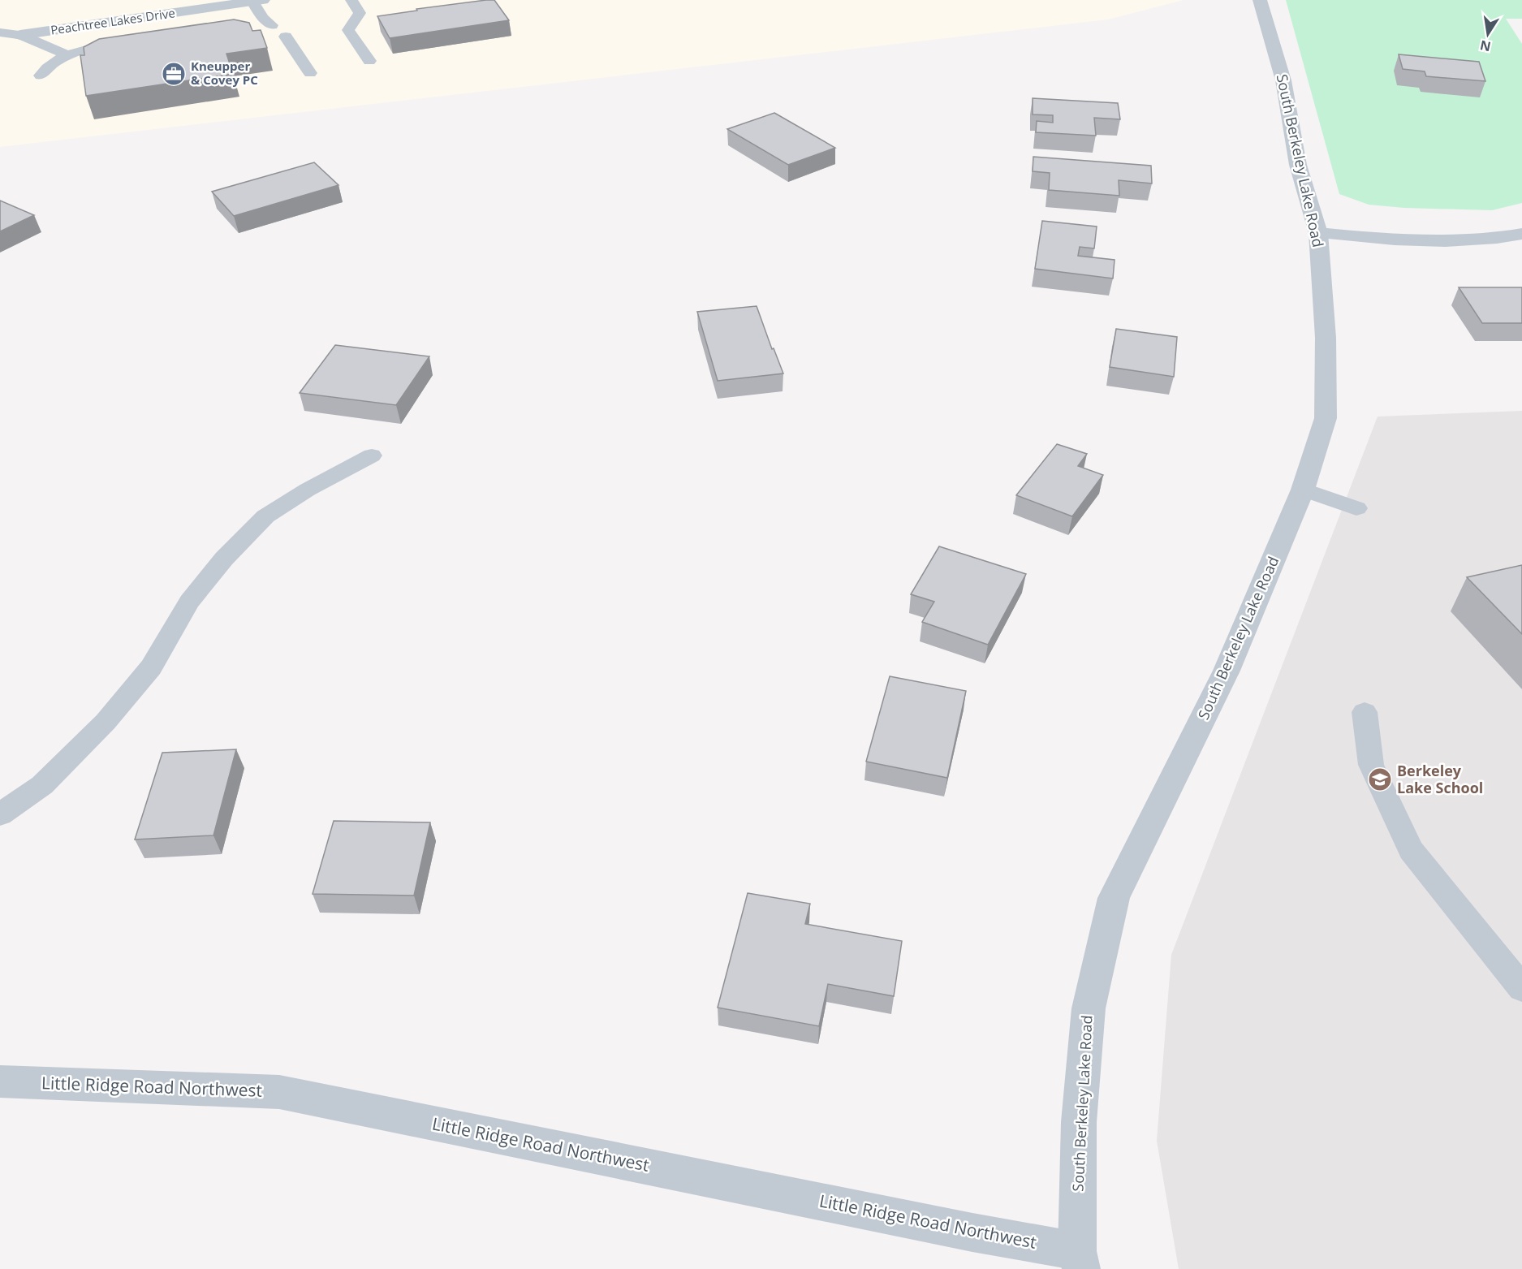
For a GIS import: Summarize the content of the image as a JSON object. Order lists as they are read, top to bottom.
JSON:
{
  "streets": {
    "street": ["Peachtree Lakes Drive", "South Berkeley Lake Road", "Little Ridge Road Northwest"]
  },
  "crossings": [
    ["South Berkeley Lake Road", "Little Ridge Road Northwest"]
  ],
  "places": {
    "office": ["Kneupper & Covey PC"],
    "school or university": ["Berkeley Lake School"]
  },
  "north": "bottom"
}
